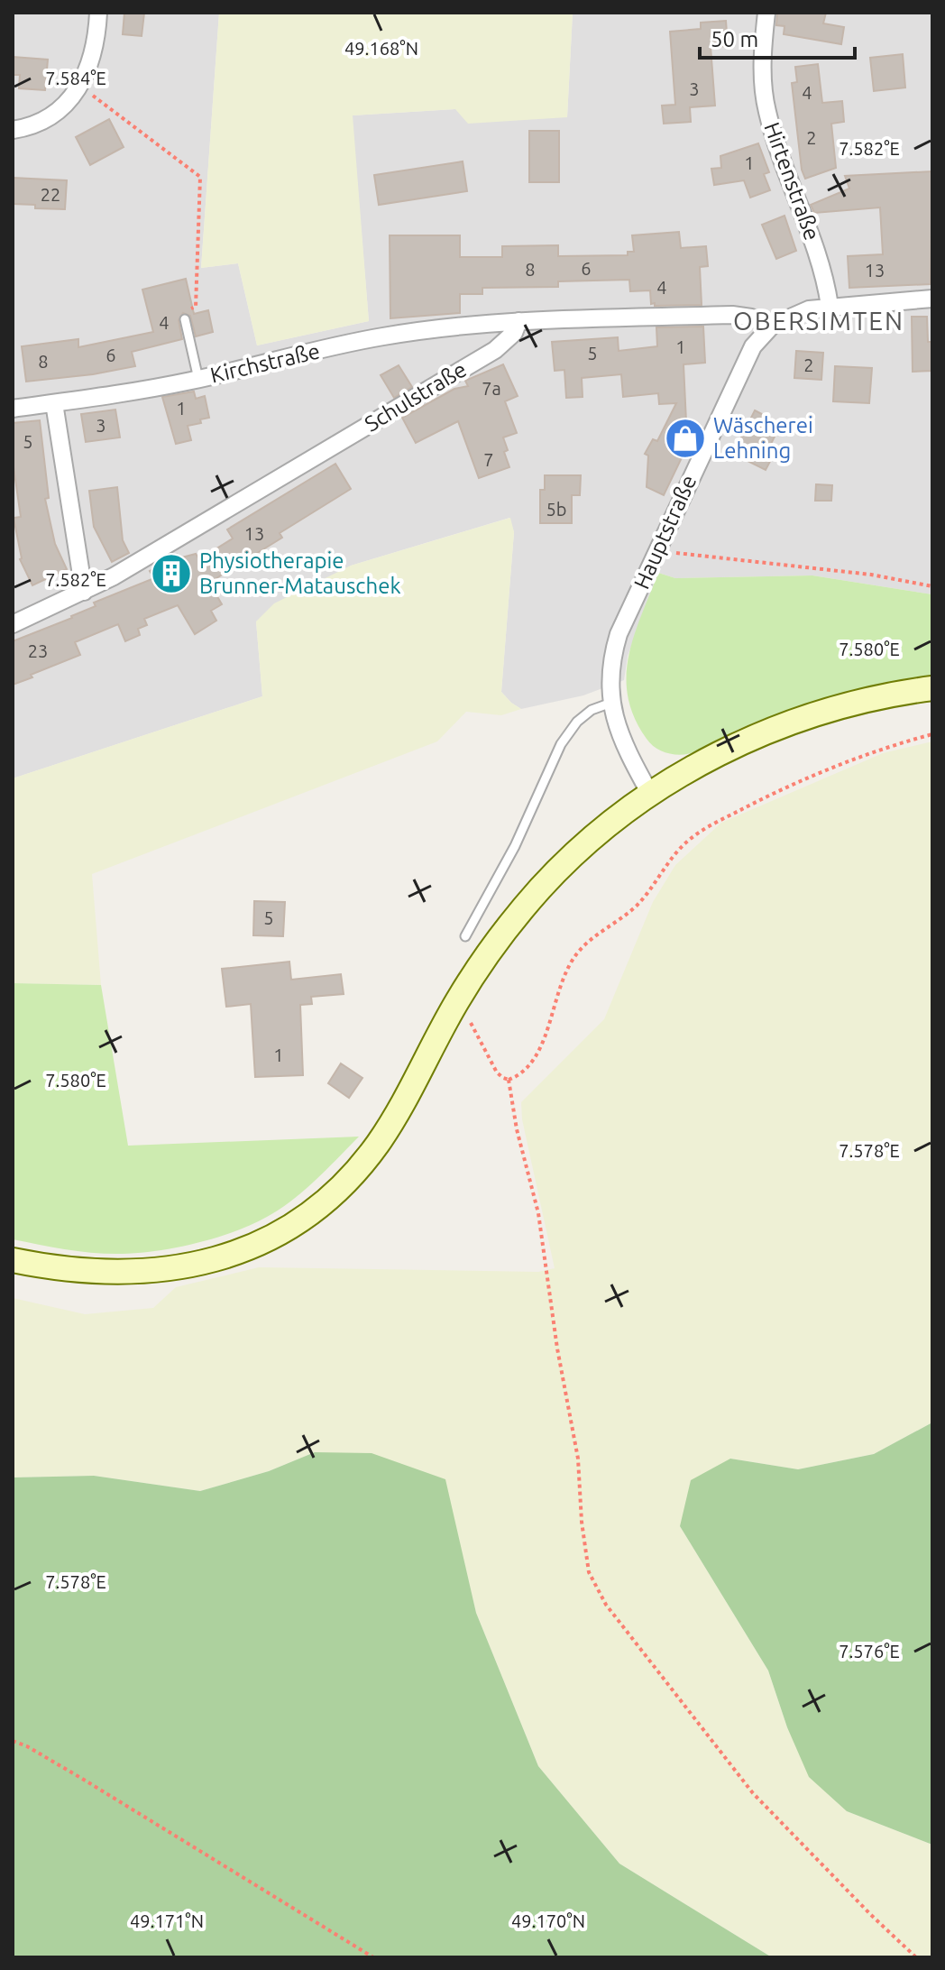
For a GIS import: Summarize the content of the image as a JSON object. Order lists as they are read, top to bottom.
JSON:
{
  "streets": {
    "street": [
      "Hirtenstraße",
      "Kirchstraße",
      "Schulstraße",
      "Hauptstraße"
    ]
  },
  "crossings": [
    ["Hirtenstraße", "Hauptstraße"],
    ["Kirchstraße", "Schulstraße"]
  ],
  "districts": ["OBERSIMTEN"],
  "places": {
    "shop": ["Wäscherei Lehning"],
    "building": ["Physiotherapie Brunner-Matauschek"]
  },
  "house_numbers": [
    "3",
    "4",
    "2",
    "1",
    "22",
    "6",
    "8",
    "13",
    "4",
    "4",
    "1",
    "5",
    "6",
    "8",
    "2",
    "7a",
    "1",
    "3",
    "5",
    "7",
    "5b",
    "13",
    "23",
    "5",
    "1"
  ],
  "scale_bar": "50 m",
  "coordinates": [
    "49.168°N",
    "7.584°E",
    "7.582°E",
    "7.580°E",
    "7.578°E",
    "7.576°E",
    "49.171°N",
    "49.170°N"
  ]
}
